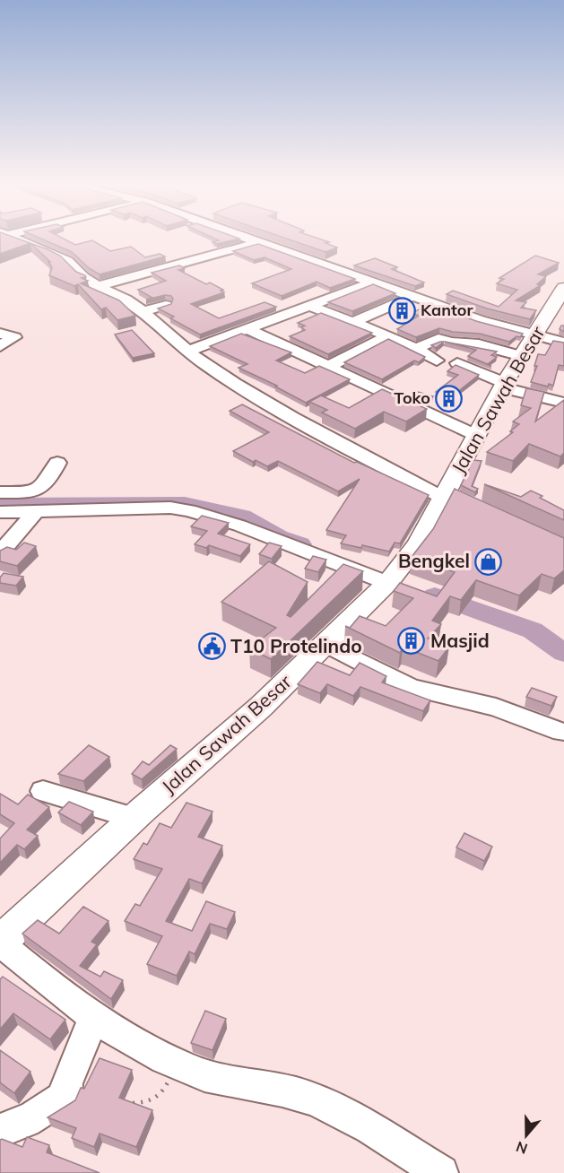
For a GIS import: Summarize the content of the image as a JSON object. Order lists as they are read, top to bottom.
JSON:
{
  "streets": {
    "main road": ["Jalan Sawah Besar"]
  },
  "places": {
    "building": ["Kantor", "Toko", "Masjid"],
    "shop": ["Bengkel"],
    "public building": ["T10 Protelindo"]
  },
  "north": "bottom"
}
